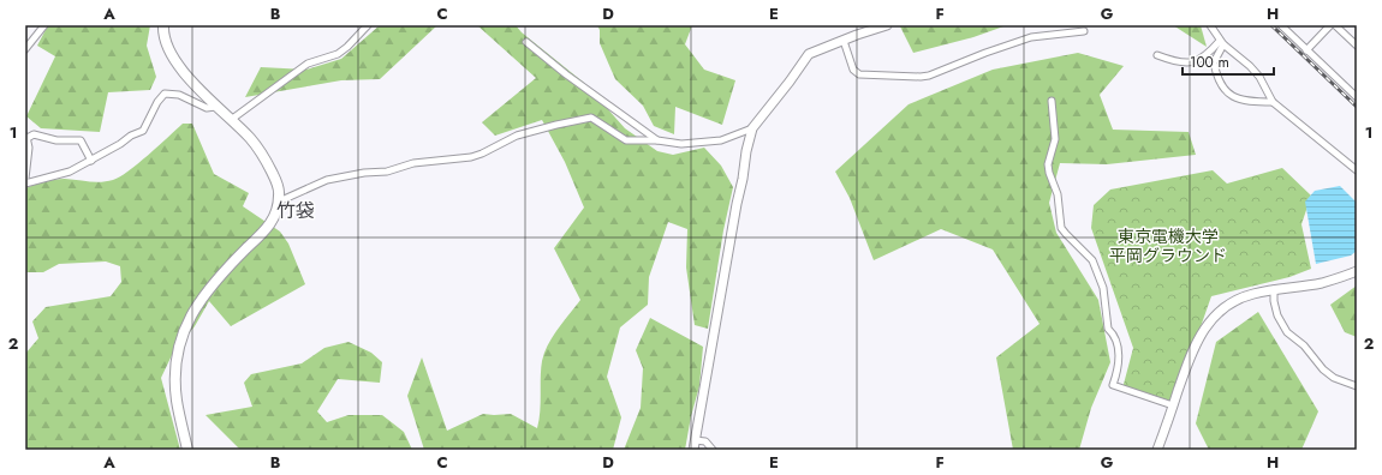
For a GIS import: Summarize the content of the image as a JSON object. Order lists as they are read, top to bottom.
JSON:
{
  "districts": ["竹袋"],
  "parks": ["東京電機大学 平岡グラウンド"],
  "scale_bar": "100 m",
  "grid": {
    "columns": [
      "A",
      "B",
      "C",
      "D",
      "E",
      "F",
      "G",
      "H"
    ],
    "rows": ["1", "2"]
  }
}
